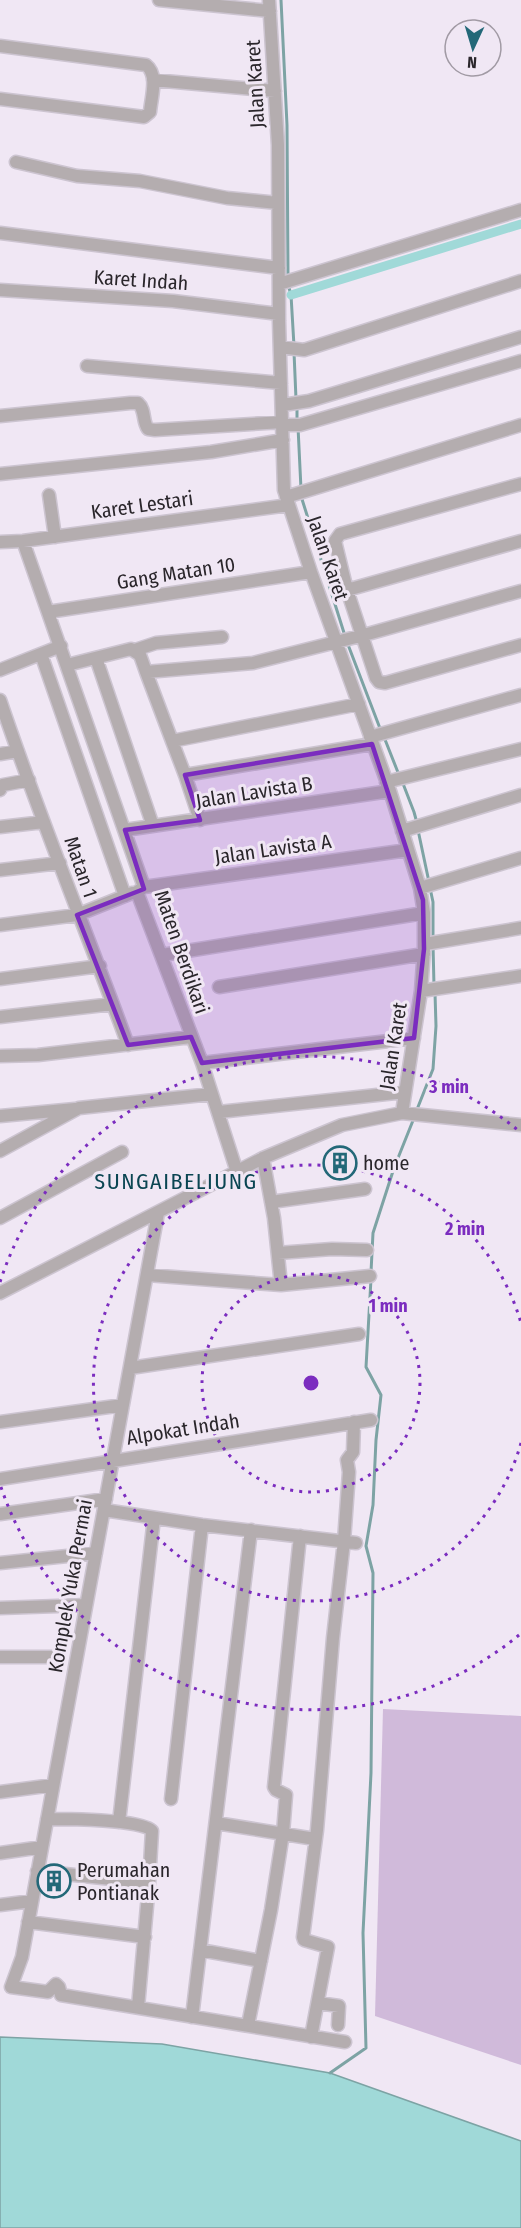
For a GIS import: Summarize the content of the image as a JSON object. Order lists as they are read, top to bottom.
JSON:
{
  "streets": {
    "street": [
      "Jalan Karet",
      "Karet Indah",
      "Karet Lestari",
      "Gang Matan 10",
      "Jalan Lavista B",
      "Jalan Lavista A",
      "Matan 1",
      "Maten Berdikari",
      "Alpokat Indah",
      "Komplek Yuka Permai"
    ]
  },
  "crossings": [
    ["Jalan Karet", "Karet Indah"],
    ["Jalan Karet", "Karet Lestari"],
    ["Jalan Karet", "Gang Matan 10"],
    ["Jalan Karet", "Jalan Lavista B"],
    ["Jalan Karet", "Jalan Lavista A"],
    ["Karet Lestari", "Maten Berdikari"],
    ["Gang Matan 10", "Maten Berdikari"],
    ["Jalan Lavista B", "Maten Berdikari"],
    ["Jalan Lavista A", "Matan 1"],
    ["Jalan Lavista A", "Maten Berdikari"],
    ["Alpokat Indah", "Komplek Yuka Permai"]
  ],
  "districts": ["SUNGAIBELIUNG"],
  "places": {
    "building": ["home", "Perumahan Pontianak"]
  },
  "north": "bottom",
  "rings": ["3 min", "2 min", "1 min"]
}
